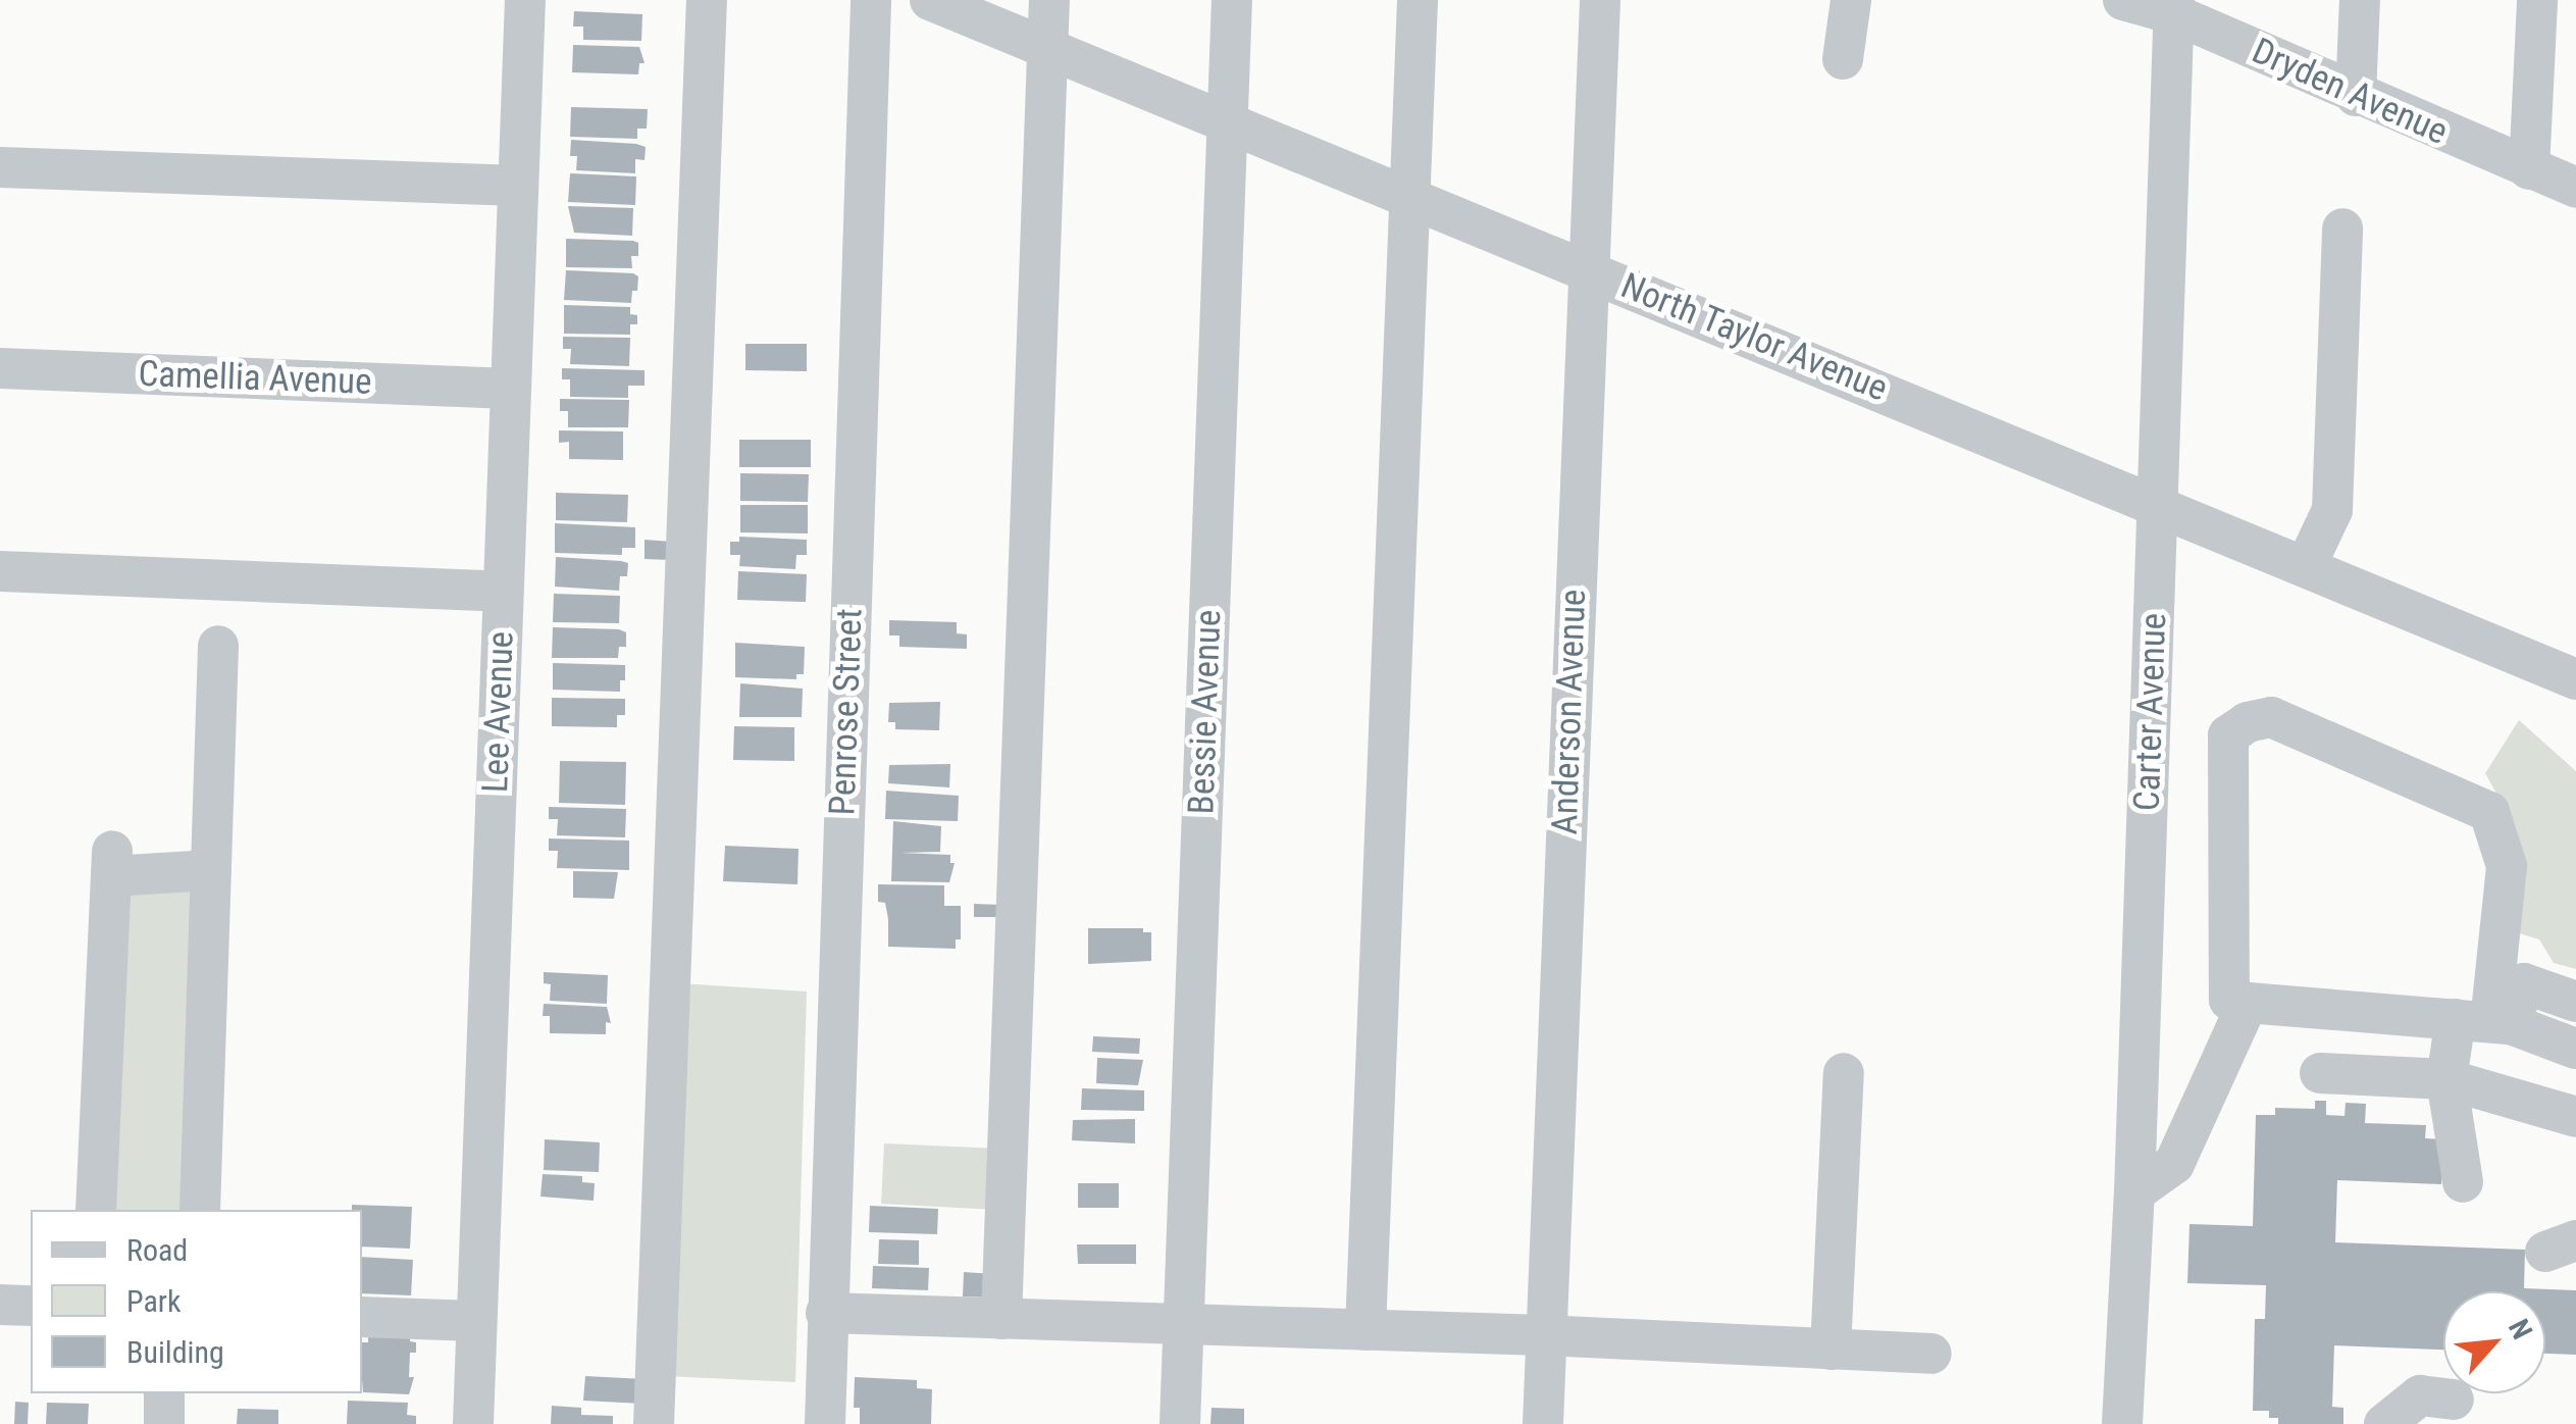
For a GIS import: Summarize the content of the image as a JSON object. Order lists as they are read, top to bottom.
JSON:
{
  "streets": {
    "street": [
      "Dryden Avenue",
      "North Taylor Avenue",
      "Camellia Avenue",
      "Lee Avenue",
      "Penrose Street",
      "Bessie Avenue",
      "Anderson Avenue",
      "Carter Avenue"
    ]
  },
  "crossings": [
    ["Dryden Avenue", "Carter Avenue"],
    ["North Taylor Avenue", "Bessie Avenue"],
    ["North Taylor Avenue", "Anderson Avenue"],
    ["North Taylor Avenue", "Carter Avenue"],
    ["Camellia Avenue", "Lee Avenue"]
  ],
  "legend": ["Road", "Park", "Building"],
  "north": "top right"
}
